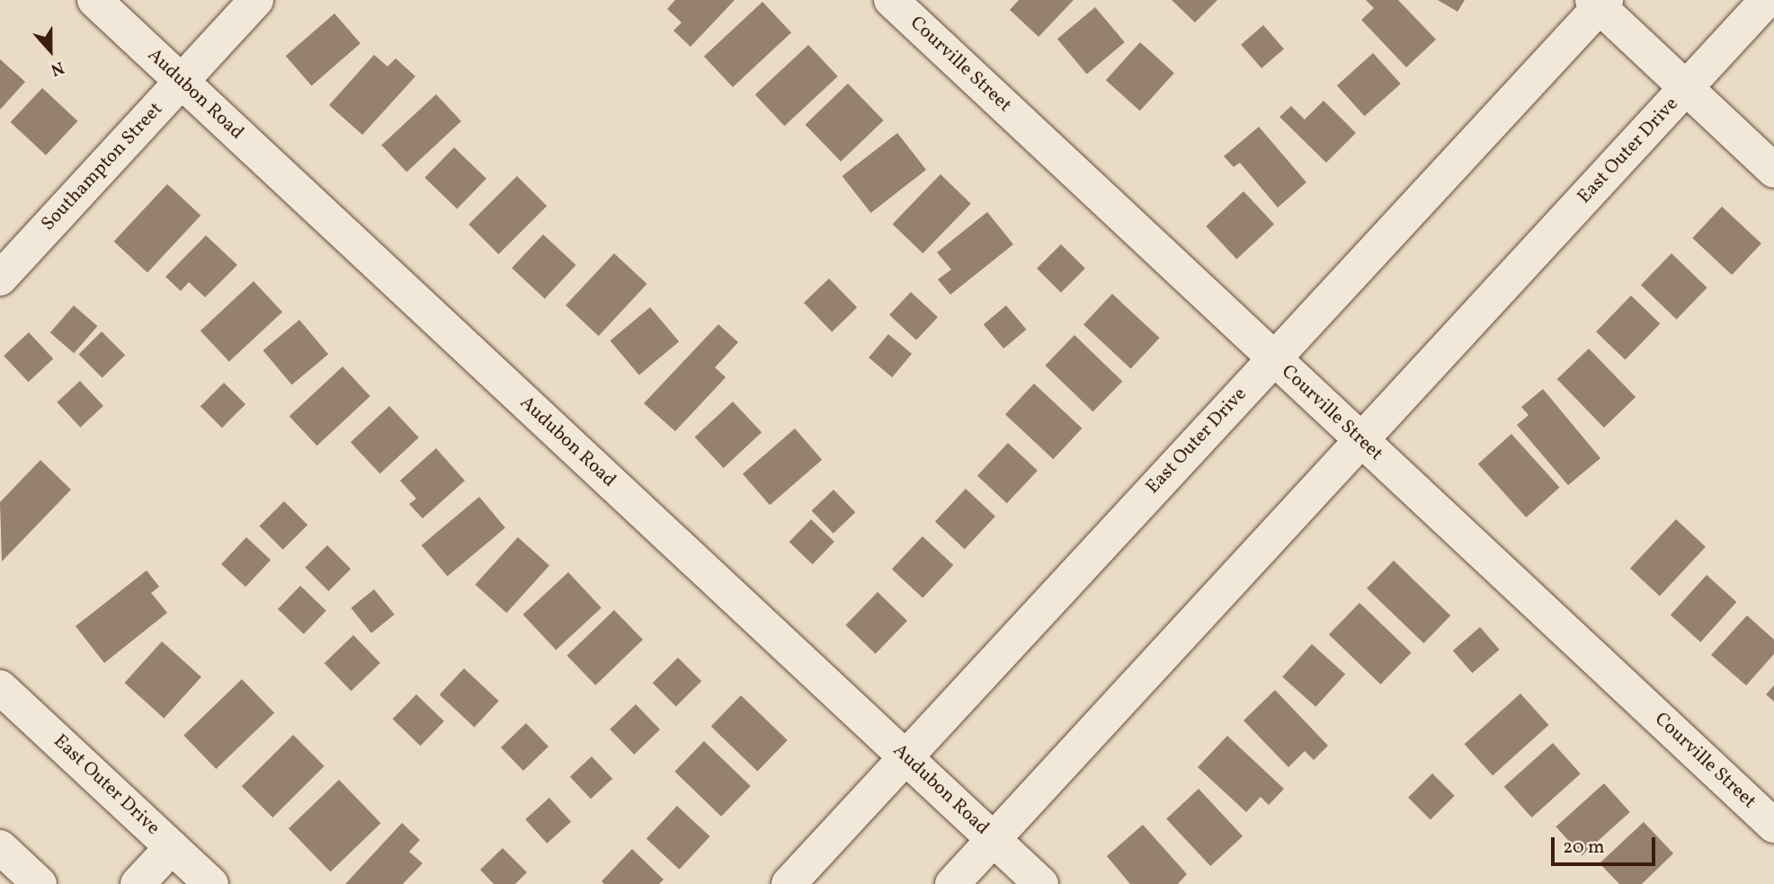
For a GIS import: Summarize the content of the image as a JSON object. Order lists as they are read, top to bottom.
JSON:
{
  "streets": {
    "street": [
      "Courville Street",
      "Audubon Road",
      "East Outer Drive",
      "Southampton Street"
    ]
  },
  "crossings": [
    ["Courville Street", "East Outer Drive"],
    ["Audubon Road", "East Outer Drive"],
    ["Audubon Road", "Southampton Street"]
  ],
  "scale_bar": "20 m",
  "north": "bottom"
}
